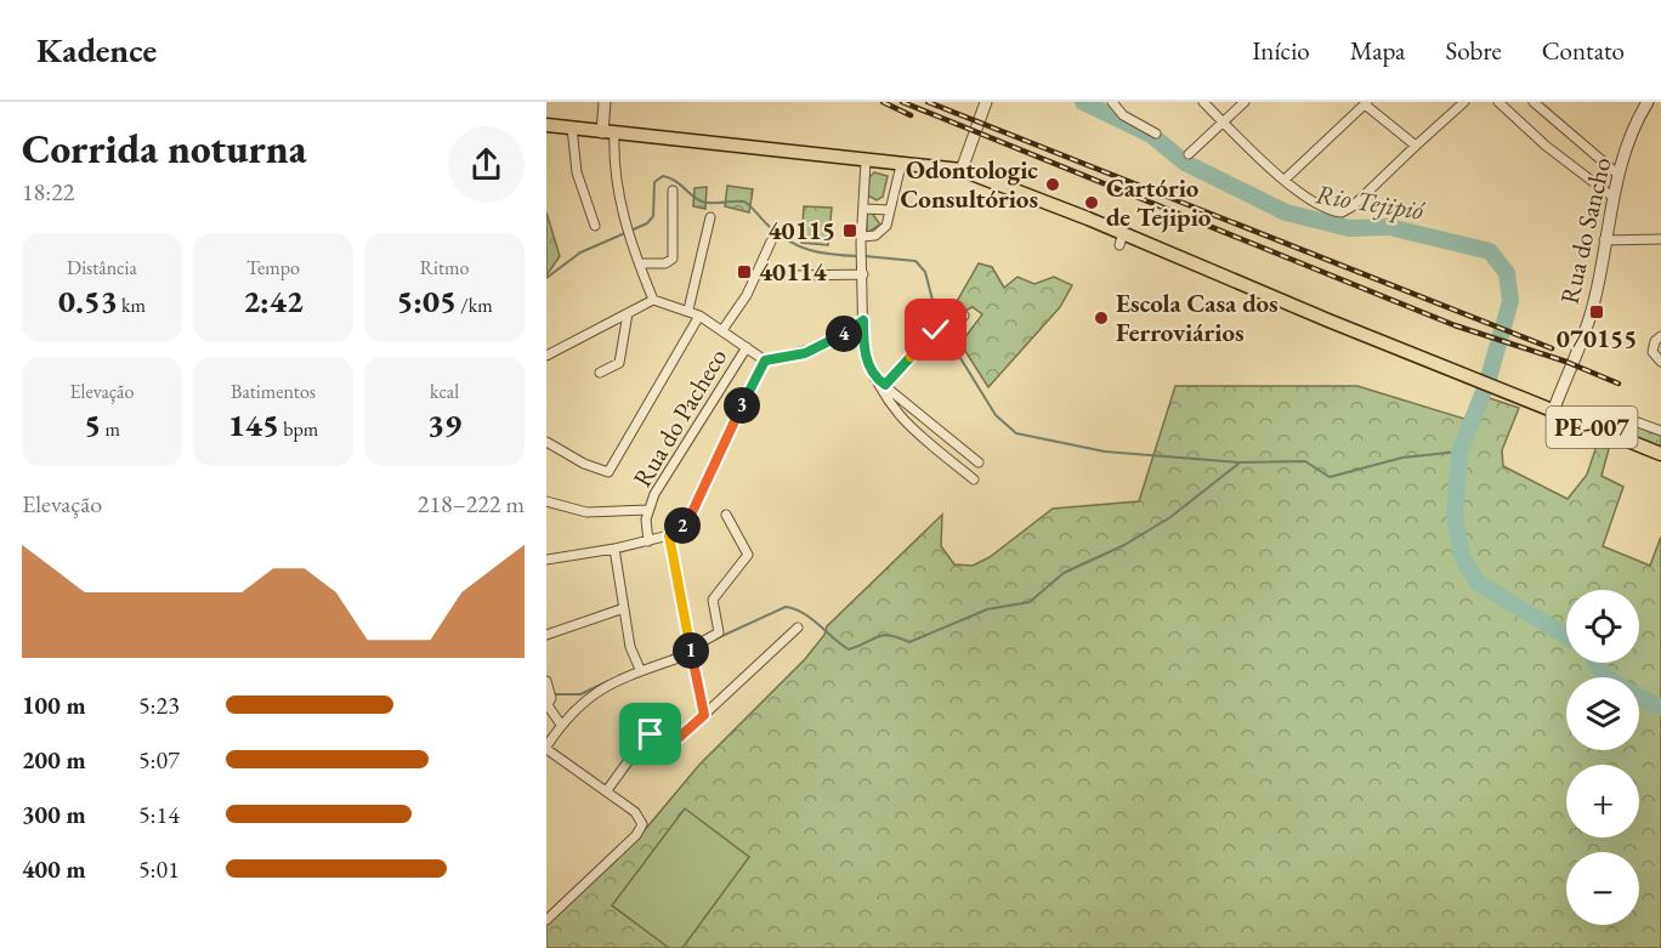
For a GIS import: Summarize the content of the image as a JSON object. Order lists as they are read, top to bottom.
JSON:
{
  "streets": {
    "main road": ["PE-007"],
    "street": ["Rua do Sancho", "Rua do Pacheco"]
  },
  "crossings": [
    ["Rua do Sancho", "PE-007"]
  ],
  "water": ["Rio Tejipió"],
  "places": {
    "other": ["Odontologic Consultórios", "Cartório de Tejipio", "Escola Casa dos Ferroviários"],
    "transit": ["40115", "40114", "070155"]
  },
  "page": {
    "header": "Kadence",
    "nav": [
      "Início",
      "Mapa",
      "Sobre",
      "Contato"
    ],
    "heading": ["Corrida noturna", "18:22"],
    "stats": [
      ["Distância", "0.53 km"],
      ["Tempo", "2:42"],
      ["Ritmo", "5:05 /km"],
      ["Elevação", "5 m"],
      ["Batimentos", "145 bpm"],
      ["kcal", "39"]
    ],
    "pins": [
      "4",
      "3",
      "2",
      "1"
    ],
    "chart": ["Elevação", "218–222 m"],
    "map_buttons": ["+", "−"],
    "list": [
      {
        "name": "100 m",
        "note": "5:23"
      },
      {
        "name": "200 m",
        "note": "5:07"
      },
      {
        "name": "300 m",
        "note": "5:14"
      },
      {
        "name": "400 m",
        "note": "5:01"
      }
    ]
  }
}
